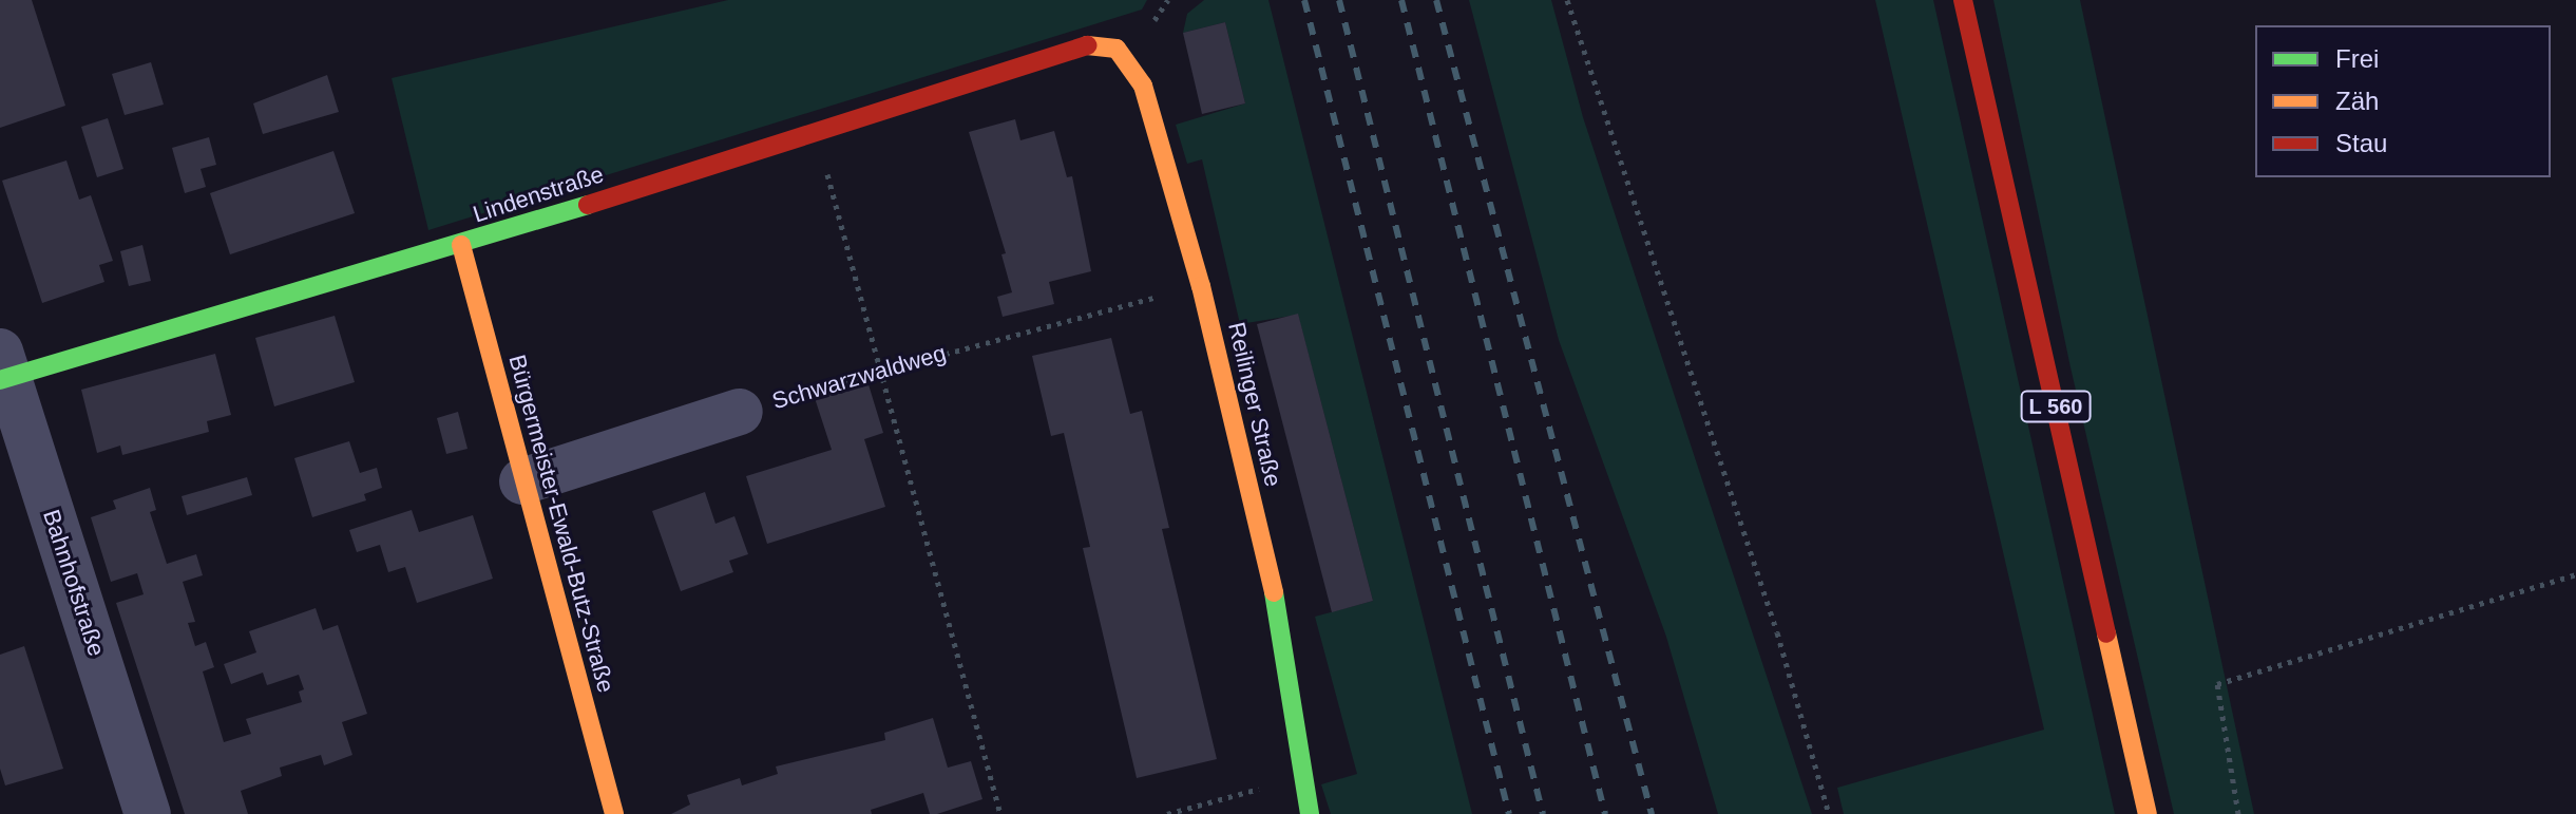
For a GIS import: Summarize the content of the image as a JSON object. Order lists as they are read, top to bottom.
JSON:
{
  "streets": {
    "street": [
      "Lindenstraße",
      "Schwarzwaldweg",
      "Reilinger Straße",
      "L 560",
      "Bürgermeister-Ewald-Butz-Straße",
      "Bahnhofstraße"
    ]
  },
  "crossings": [
    ["Lindenstraße", "Reilinger Straße"],
    ["Lindenstraße", "Bürgermeister-Ewald-Butz-Straße"],
    ["Lindenstraße", "Bahnhofstraße"],
    ["Schwarzwaldweg", "Reilinger Straße"],
    ["Schwarzwaldweg", "Bürgermeister-Ewald-Butz-Straße"]
  ],
  "legend": ["Frei", "Zäh", "Stau"]
}
